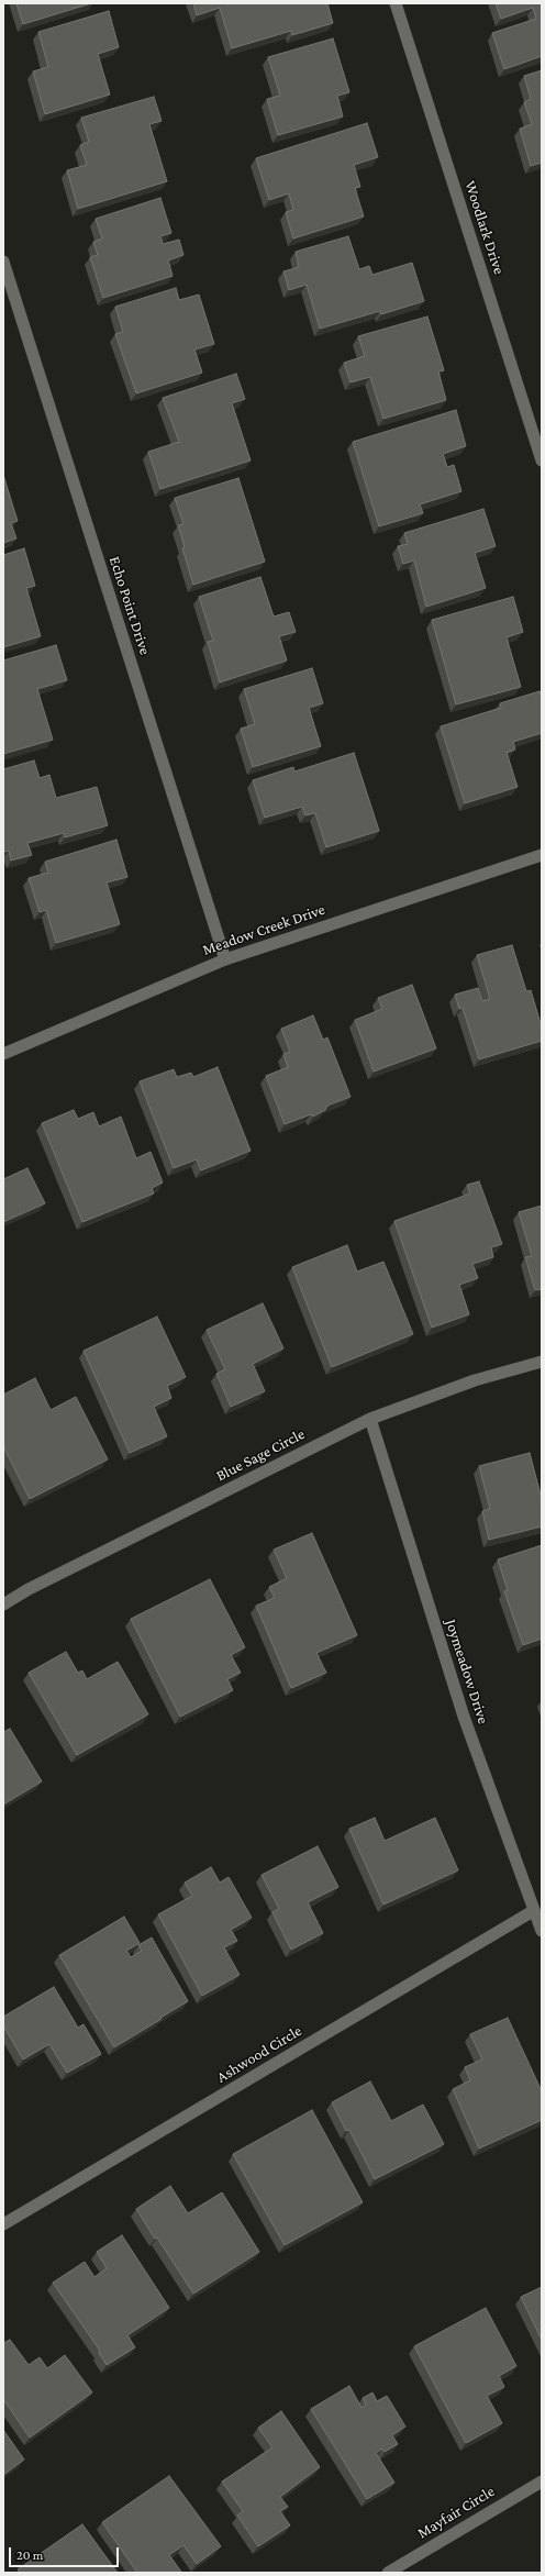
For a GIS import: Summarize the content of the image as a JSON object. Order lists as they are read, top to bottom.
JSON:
{
  "streets": {
    "street": [
      "Woodlark Drive",
      "Echo Point Drive",
      "Meadow Creek Drive",
      "Blue Sage Circle",
      "Joymeadow Drive",
      "Ashwood Circle",
      "Mayfair Circle"
    ]
  },
  "crossings": [
    ["Echo Point Drive", "Meadow Creek Drive"],
    ["Blue Sage Circle", "Joymeadow Drive"],
    ["Joymeadow Drive", "Ashwood Circle"]
  ],
  "scale_bar": "20 m"
}
